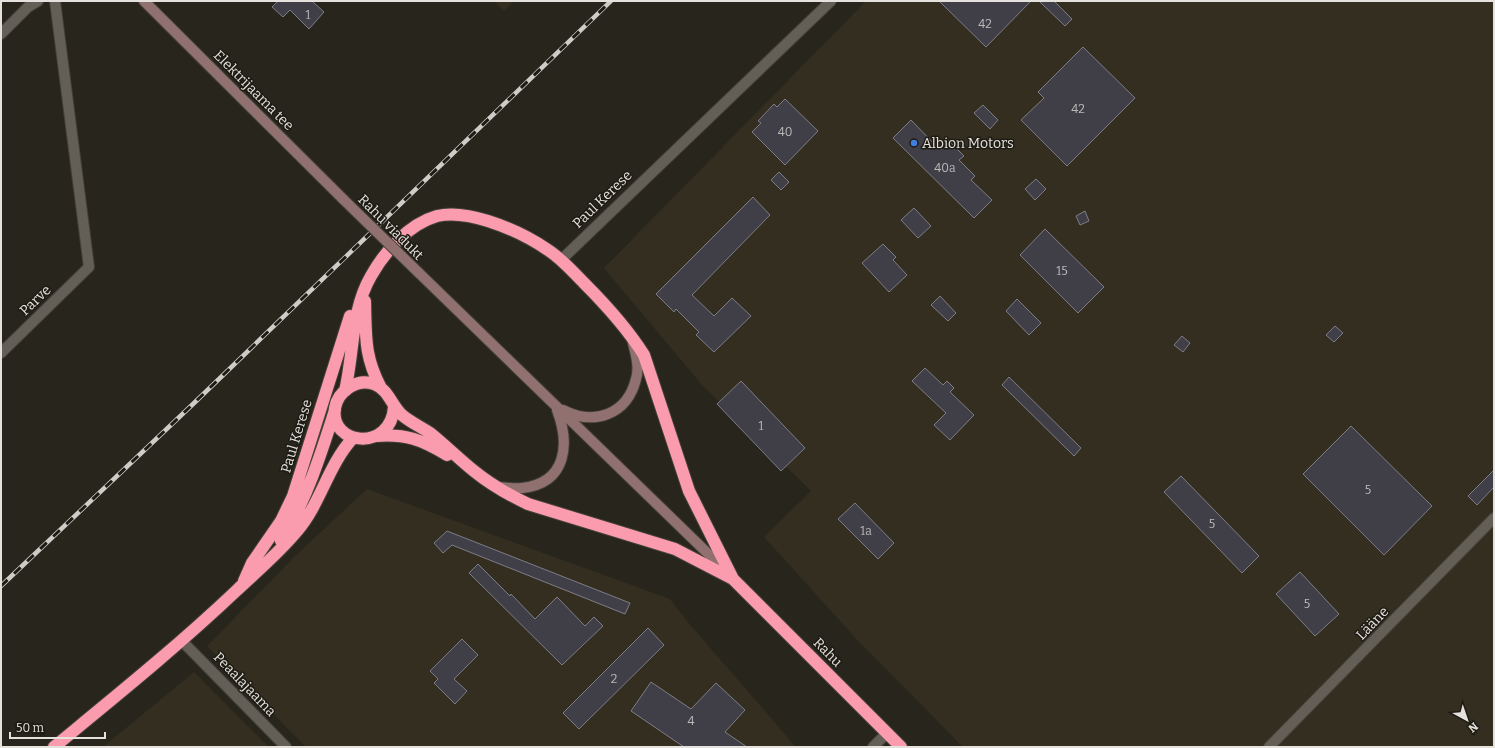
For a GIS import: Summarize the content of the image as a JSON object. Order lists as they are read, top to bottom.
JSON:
{
  "streets": {
    "highway": ["Paul Kerese", "Rahu"],
    "street": [
      "Elektrijaama tee",
      "Rahu viadukt",
      "Parve",
      "Lääne",
      "Peaalajaama"
    ]
  },
  "crossings": [
    ["Elektrijaama tee", "Rahu viadukt"],
    ["Paul Kerese", "Peaalajaama"],
    ["Rahu viadukt", "Rahu"]
  ],
  "places": ["Albion Motors"],
  "house_numbers": [
    "1",
    "42",
    "42",
    "40",
    "40a",
    "15",
    "1",
    "5",
    "5",
    "1a",
    "5",
    "2",
    "4"
  ],
  "scale_bar": "50 m",
  "north": "bottom right"
}
